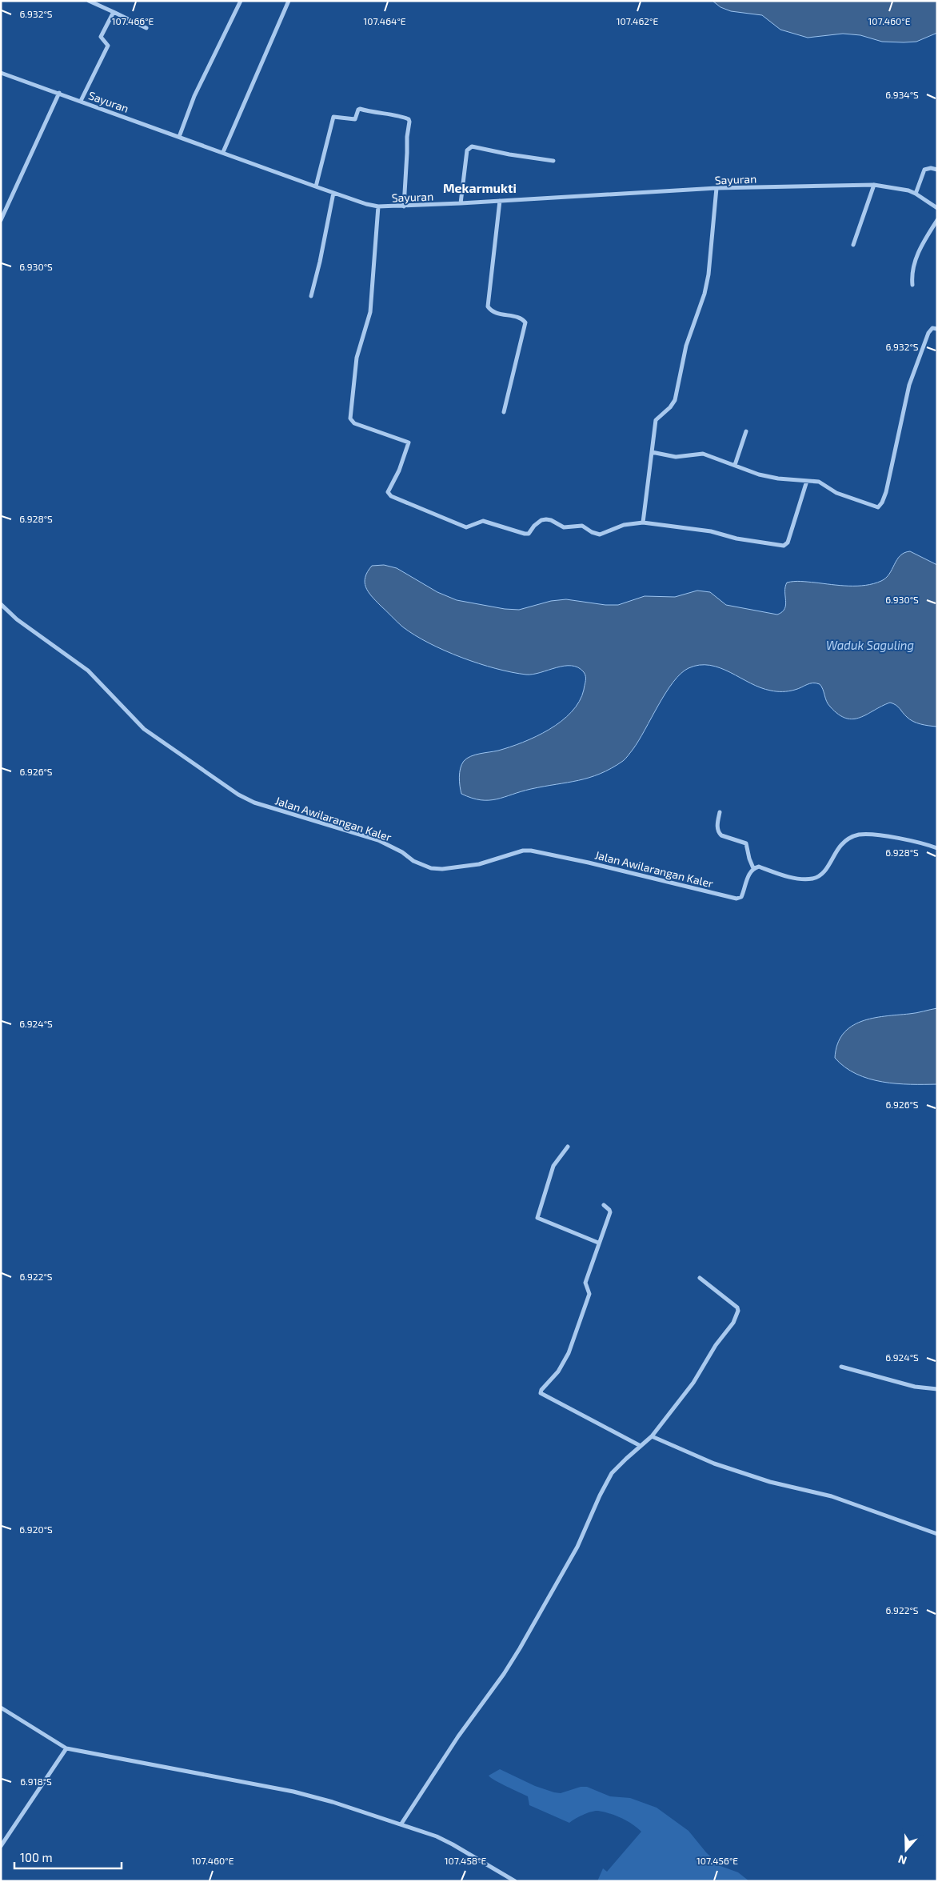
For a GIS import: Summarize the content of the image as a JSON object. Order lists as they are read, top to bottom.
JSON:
{
  "streets": {
    "street": ["Sayuran", "Jalan Awilarangan Kaler"]
  },
  "districts": ["Mekarmukti"],
  "water": ["Waduk Saguling"],
  "scale_bar": "100 m",
  "north": "bottom",
  "coordinates": [
    "6.932°S",
    "107.462°E",
    "107.460°E",
    "107.466°E",
    "107.464°E",
    "6.934°S",
    "6.930°S",
    "6.928°S",
    "6.926°S",
    "6.924°S",
    "6.922°S",
    "6.920°S",
    "6.918°S",
    "107.458°E",
    "107.456°E"
  ]
}
